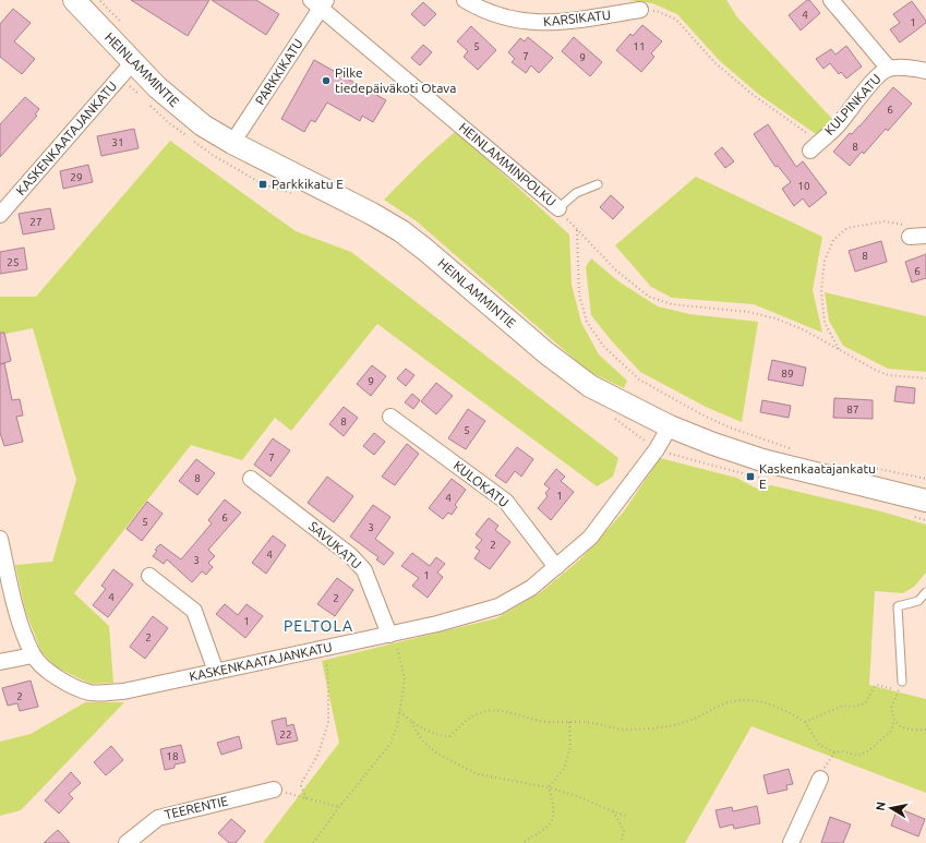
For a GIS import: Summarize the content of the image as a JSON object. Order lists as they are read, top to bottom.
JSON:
{
  "streets": {
    "street": [
      "KARSIKATU",
      "HEINLAMMINTIE",
      "PARKKIKATU",
      "KULPINKATU",
      "KASKENKAATAJANKATU",
      "HEINLAMMINPOLKU",
      "KULOKATU",
      "SAVUKATU",
      "TEERENTIE"
    ]
  },
  "crossings": [
    ["HEINLAMMINTIE", "PARKKIKATU"],
    ["HEINLAMMINTIE", "KASKENKAATAJANKATU"],
    ["PARKKIKATU", "HEINLAMMINPOLKU"],
    ["KASKENKAATAJANKATU", "KULOKATU"],
    ["KASKENKAATAJANKATU", "SAVUKATU"]
  ],
  "districts": ["PELTOLA"],
  "places": {
    "other": ["Pilke tiedepäiväkoti Otava"],
    "transit": ["Parkkikatu E", "Kaskenkaatajankatu E"]
  },
  "house_numbers": [
    "4",
    "1",
    "5",
    "11",
    "7",
    "9",
    "6",
    "31",
    "8",
    "29",
    "10",
    "27",
    "8",
    "25",
    "6",
    "89",
    "9",
    "87",
    "8",
    "5",
    "7",
    "8",
    "1",
    "4",
    "6",
    "5",
    "3",
    "2",
    "4",
    "3",
    "1",
    "4",
    "2",
    "1",
    "2",
    "2",
    "22",
    "18"
  ],
  "north": "left"
}
